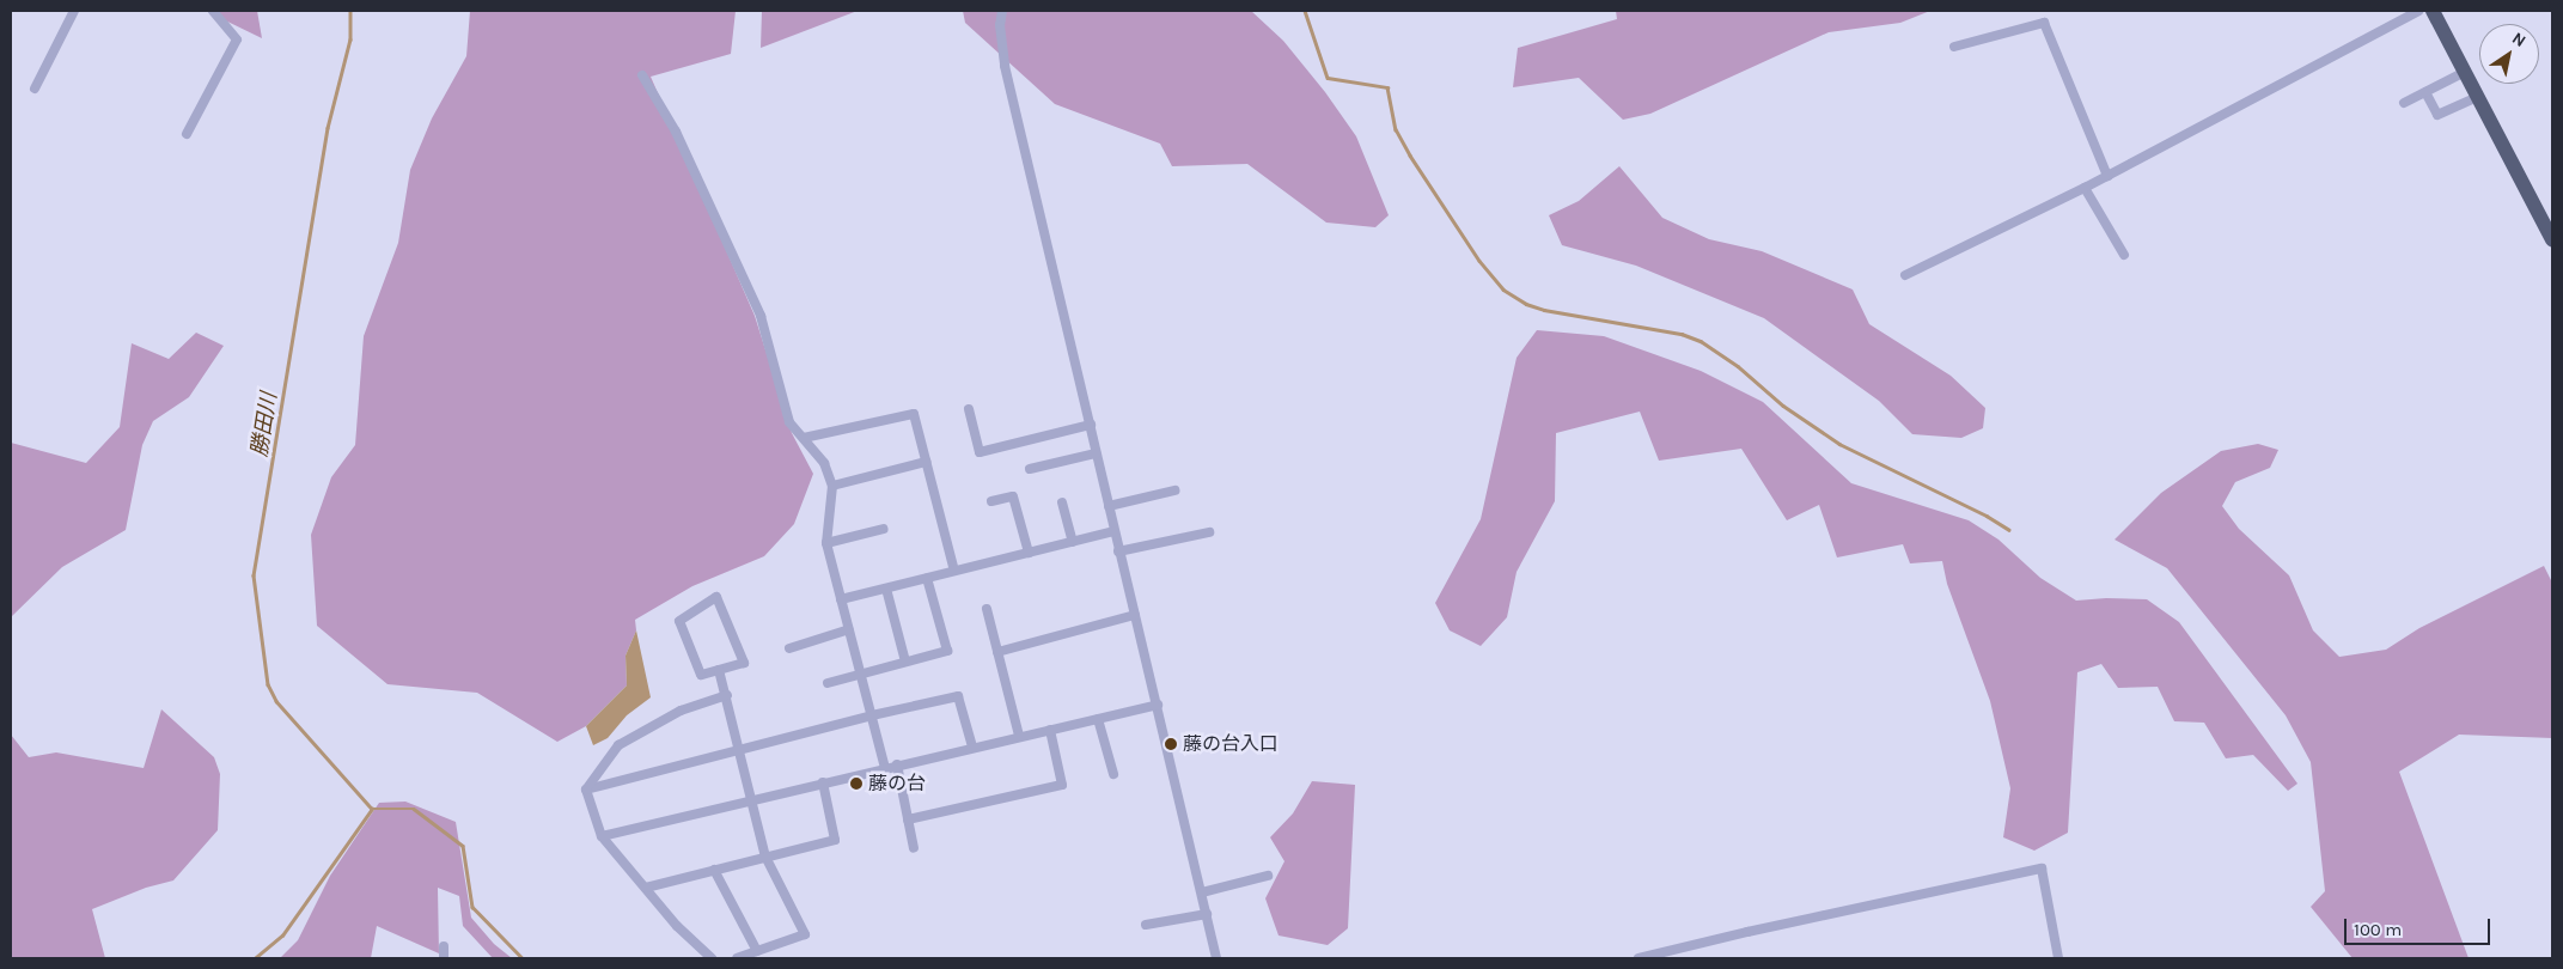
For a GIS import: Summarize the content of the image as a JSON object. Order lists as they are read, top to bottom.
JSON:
{
  "water": ["勝田川"],
  "places": ["藤の台入口", "藤の台"],
  "scale_bar": "100 m",
  "north": "top right"
}
